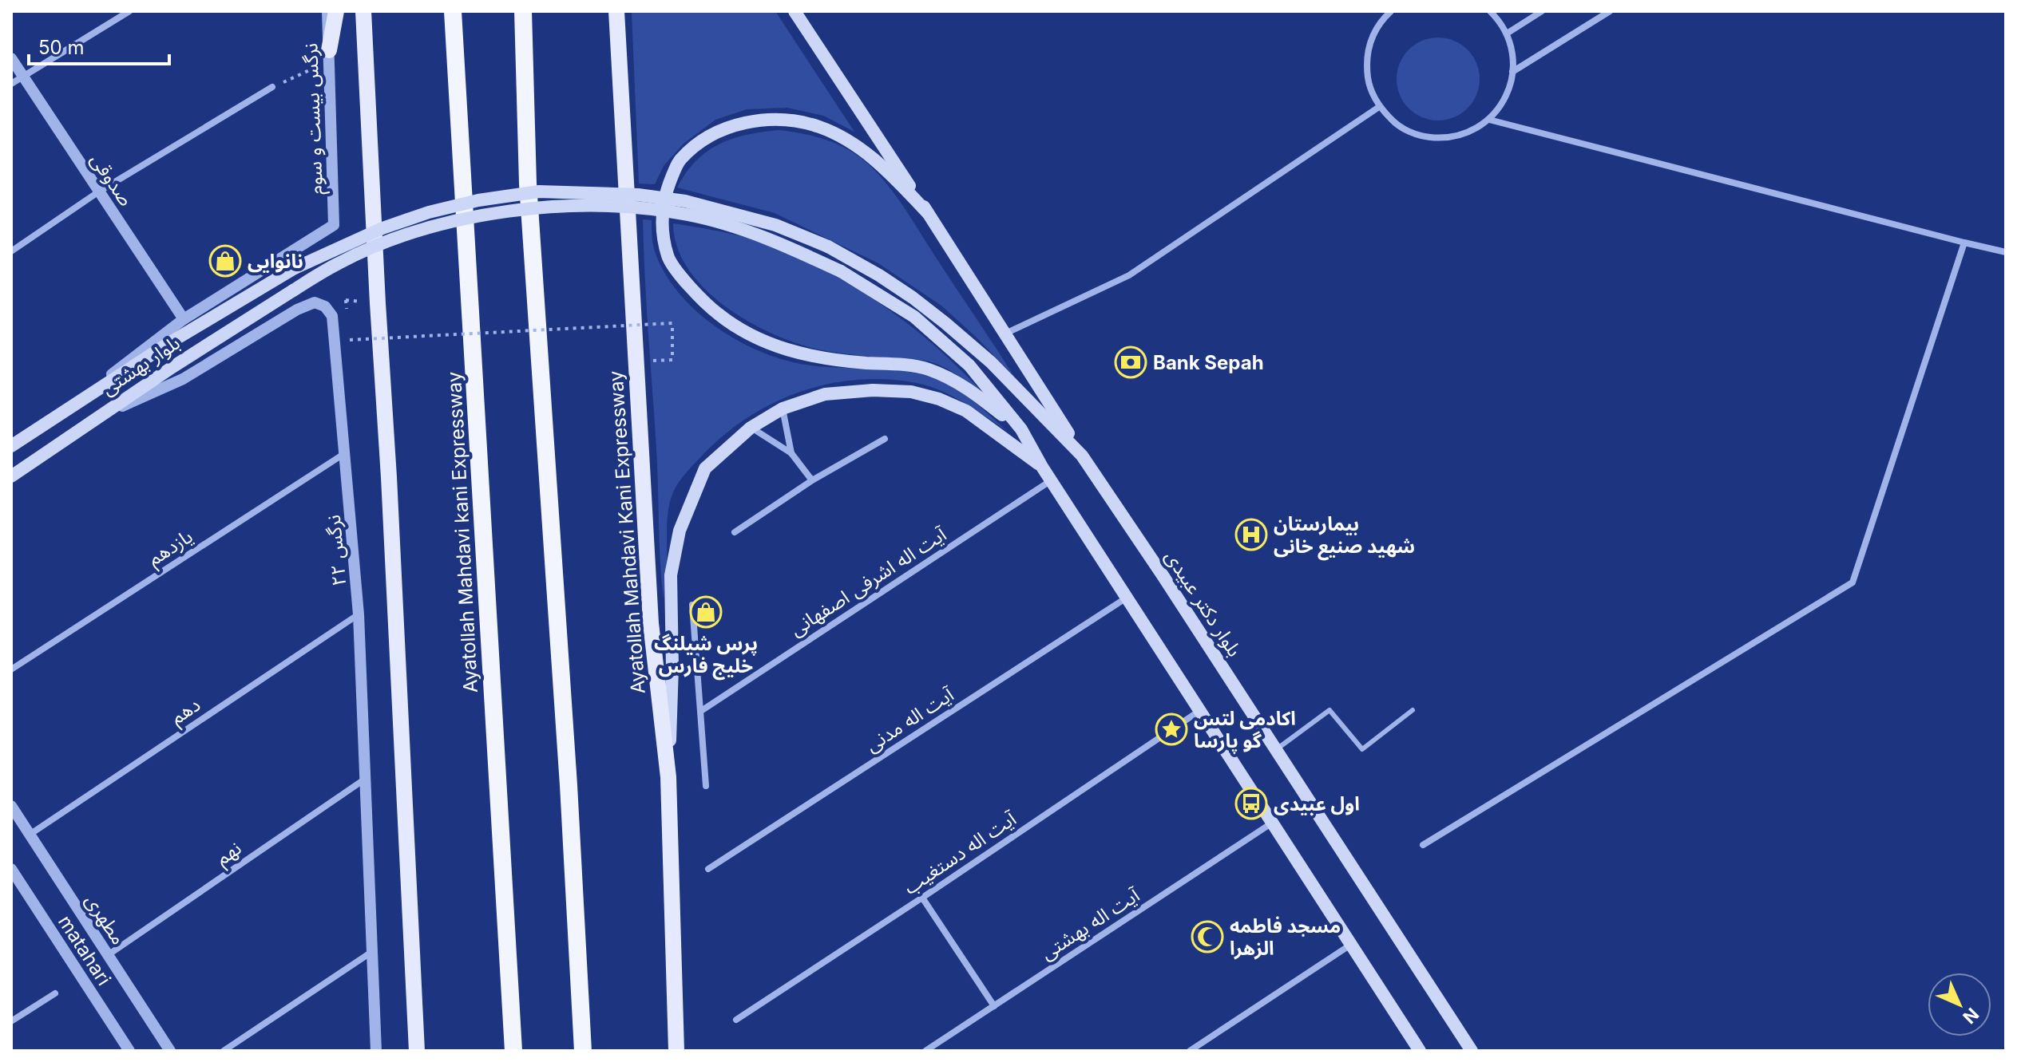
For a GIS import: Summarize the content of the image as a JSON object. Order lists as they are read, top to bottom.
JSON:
{
  "streets": {
    "highway": ["Ayatollah Mahdavi kani Expressway"],
    "main road": ["بلوار بهشتی", "Ayatollah Mahdavi Kani Expressway", "بلوار دکتر عبیدی"],
    "street": [
      "نرگس بیست و سوم",
      "صدوقی",
      "یازدهم",
      "نرگس ۲۲",
      "آیت اله اشرفی اصفهانی",
      "دهم",
      "آیت اله مدنی",
      "نهم",
      "آیت اله دستغیب",
      "مطهری",
      "آیت اله بهشتی",
      "matahari"
    ]
  },
  "crossings": [
    ["نرگس بیست و سوم", "صدوقی"],
    ["بلوار بهشتی", "نرگس ۲۲"],
    ["بلوار بهشتی", "بلوار دکتر عبیدی"],
    ["یازدهم", "نرگس ۲۲"],
    ["نرگس ۲۲", "دهم"],
    ["نرگس ۲۲", "نهم"],
    ["دهم", "مطهری"],
    ["نهم", "مطهری"]
  ],
  "places": {
    "shop": ["نانوایی", "پرس شیلنگ خلیج فارس"],
    "bank": ["Bank Sepah"],
    "hospital": ["بیمارستان شهید صنیع خانی"],
    "place": ["اکادمی لتس گو پارسا"],
    "bus stop": ["اول عبیدی"],
    "mosque": ["مسجد فاطمه الزهرا"]
  },
  "scale_bar": "50 m",
  "north": "bottom right"
}
